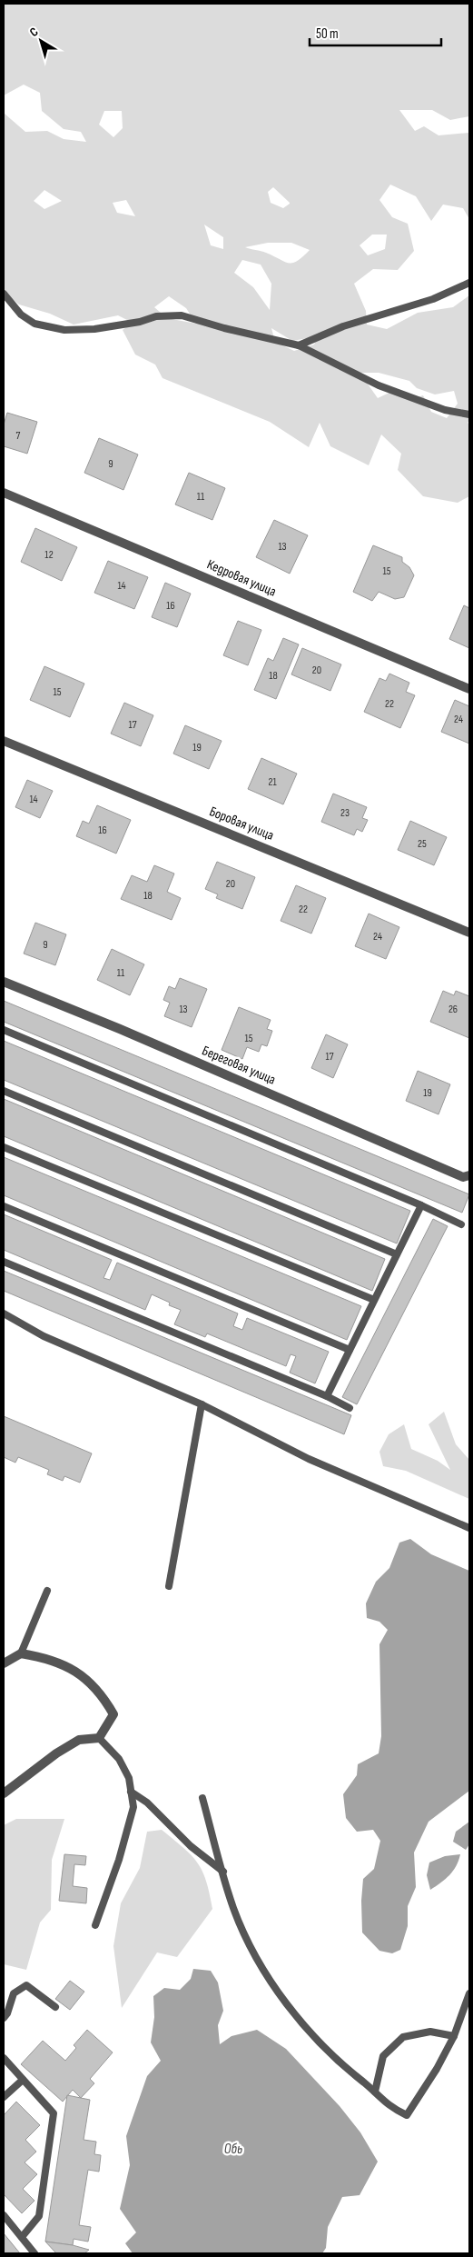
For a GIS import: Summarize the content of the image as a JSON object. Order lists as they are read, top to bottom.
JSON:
{
  "streets": {
    "street": ["Кедровая улица", "Боровая улица", "Береговая улица"]
  },
  "water": ["Обь"],
  "house_numbers": [
    "7",
    "9",
    "11",
    "13",
    "12",
    "15",
    "14",
    "16",
    "20",
    "18",
    "15",
    "22",
    "24",
    "17",
    "19",
    "21",
    "14",
    "23",
    "16",
    "25",
    "20",
    "18",
    "22",
    "24",
    "9",
    "11",
    "13",
    "26",
    "15",
    "17",
    "19"
  ],
  "scale_bar": "50 m",
  "north": "top left"
}
